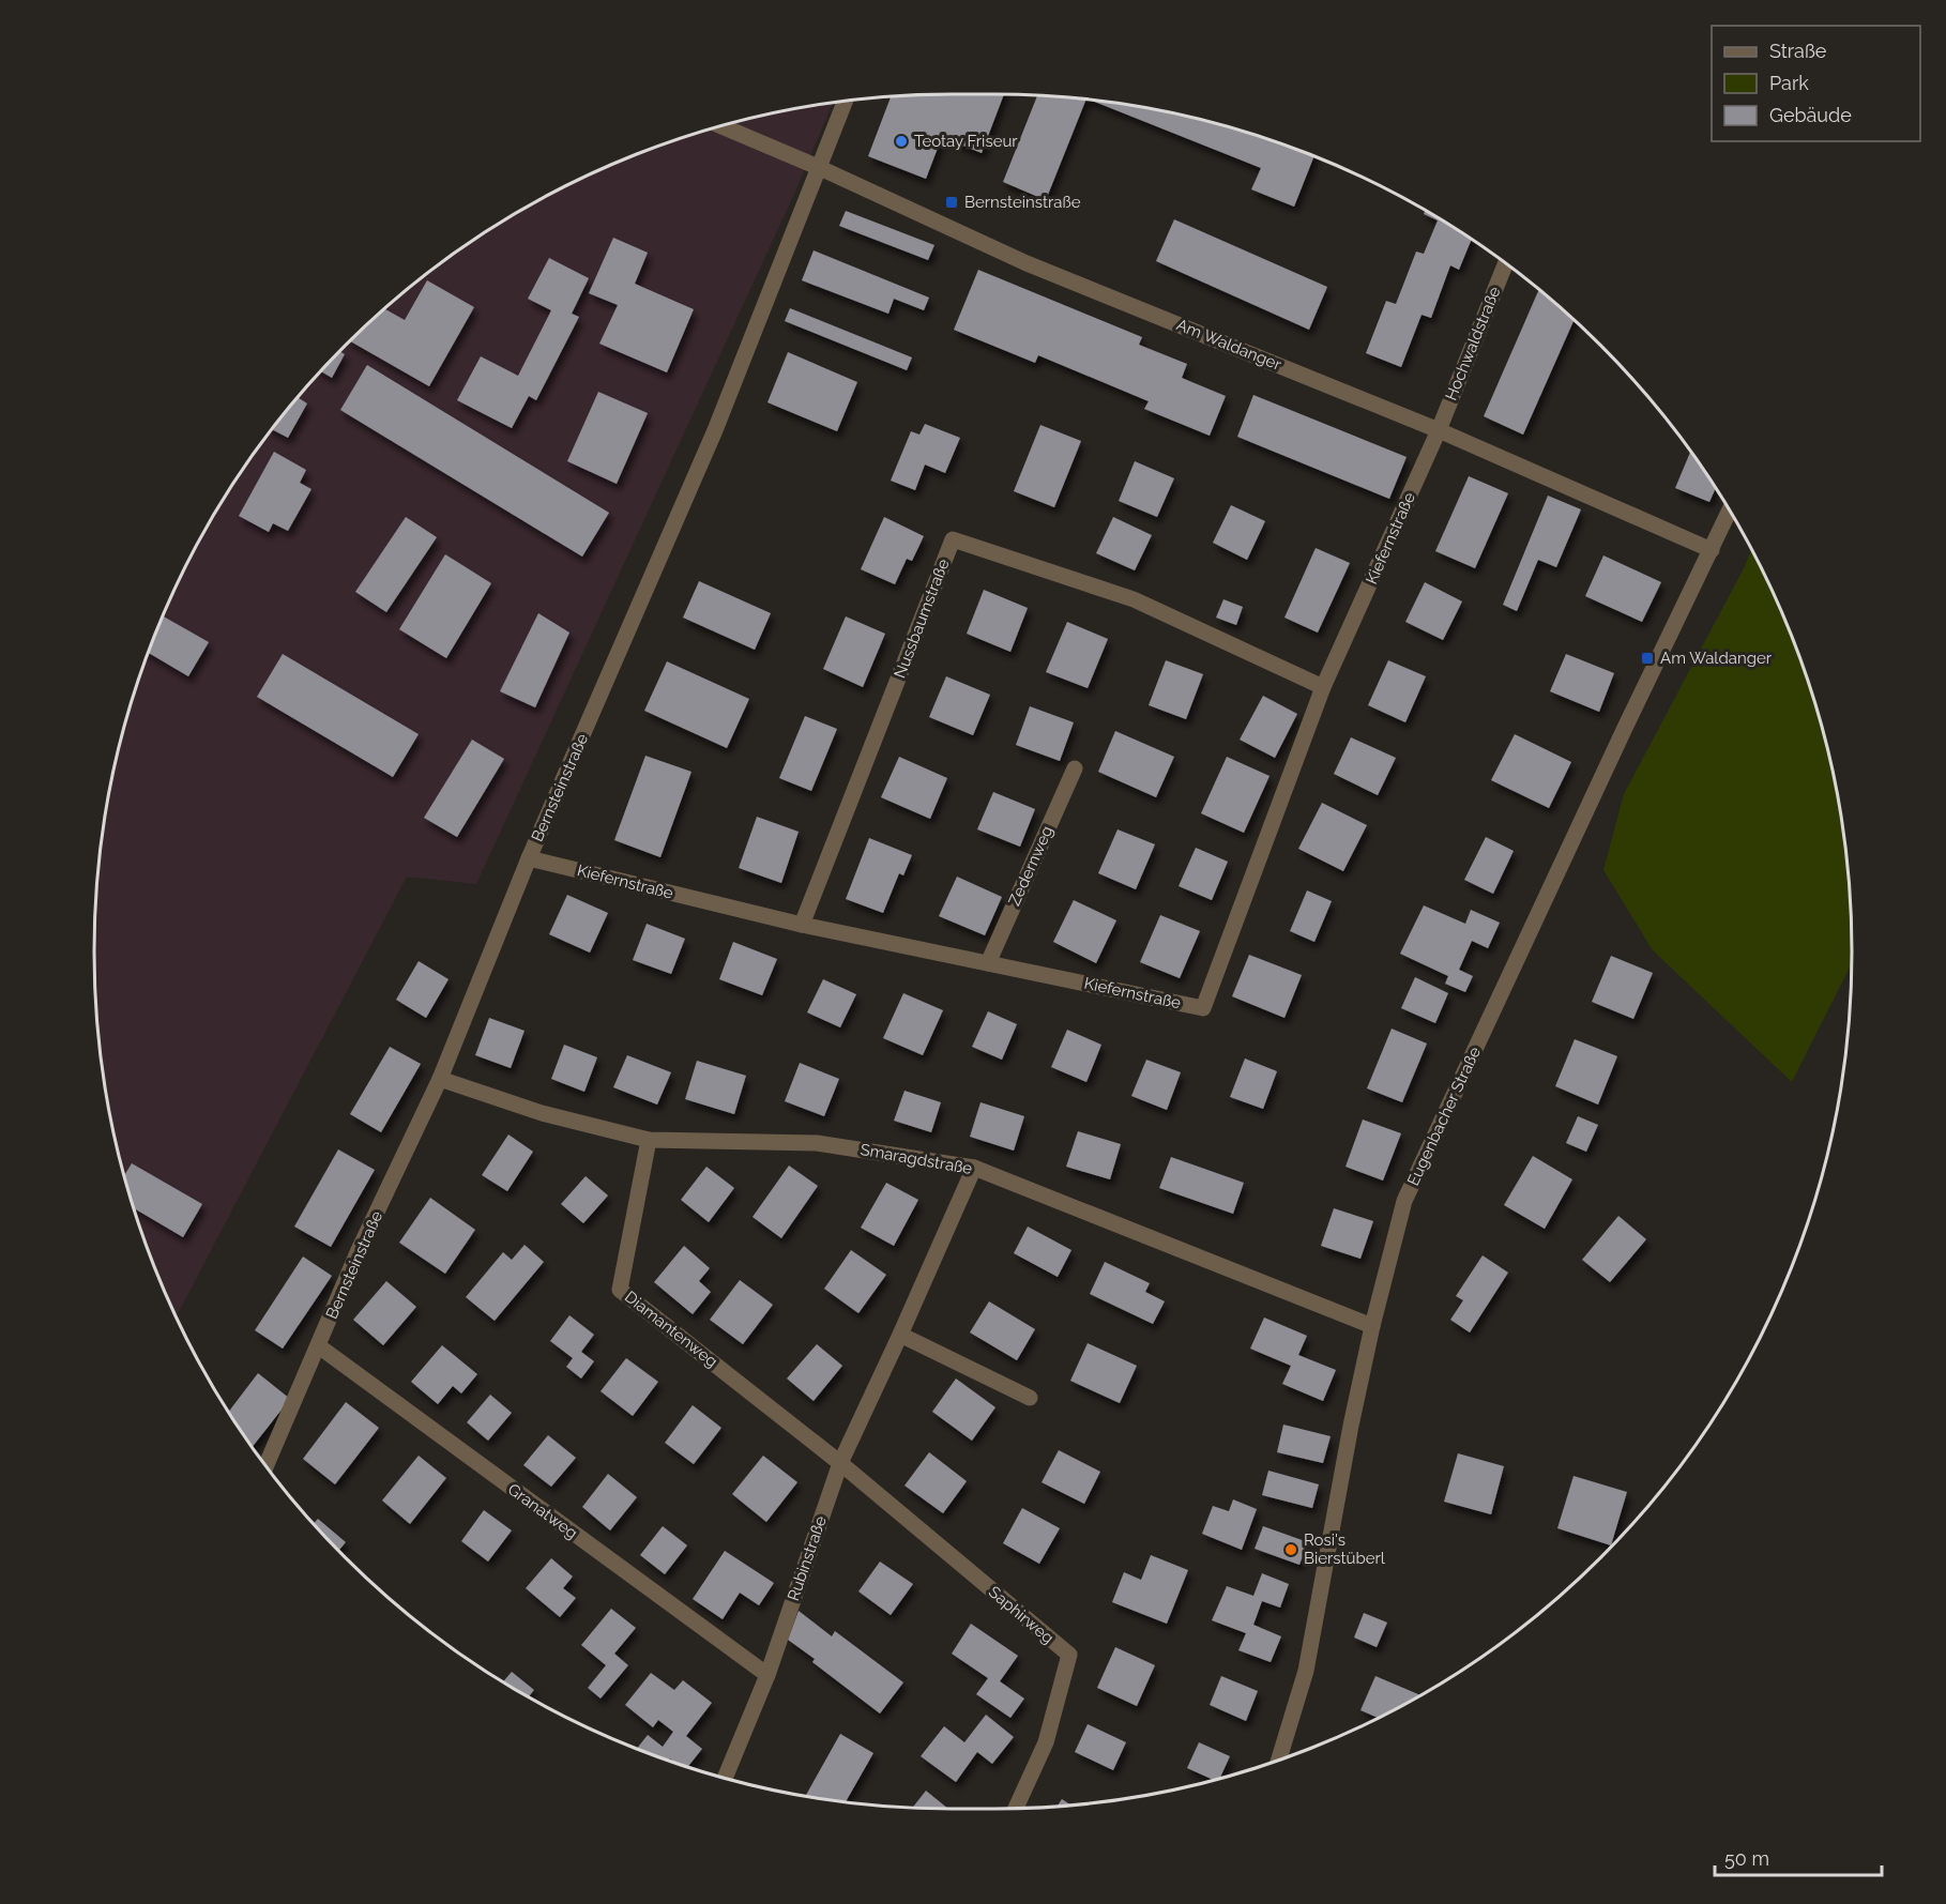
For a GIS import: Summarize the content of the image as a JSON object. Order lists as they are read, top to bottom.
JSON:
{
  "streets": {
    "street": [
      "Hochwaldstraße",
      "Am Waldanger",
      "Kiefernstraße",
      "Nussbaumstraße",
      "Bernsteinstraße",
      "Zedernweg",
      "Eugenbacher Straße",
      "Smaragdstraße",
      "Diamantenweg",
      "Granatweg",
      "Rubinstraße",
      "Saphirweg"
    ]
  },
  "crossings": [
    ["Hochwaldstraße", "Am Waldanger"],
    ["Hochwaldstraße", "Kiefernstraße"],
    ["Am Waldanger", "Kiefernstraße"],
    ["Am Waldanger", "Bernsteinstraße"],
    ["Am Waldanger", "Eugenbacher Straße"],
    ["Kiefernstraße", "Nussbaumstraße"],
    ["Kiefernstraße", "Bernsteinstraße"],
    ["Kiefernstraße", "Zedernweg"],
    ["Bernsteinstraße", "Smaragdstraße"],
    ["Bernsteinstraße", "Granatweg"],
    ["Eugenbacher Straße", "Smaragdstraße"],
    ["Smaragdstraße", "Diamantenweg"],
    ["Smaragdstraße", "Rubinstraße"],
    ["Diamantenweg", "Rubinstraße"],
    ["Diamantenweg", "Saphirweg"],
    ["Granatweg", "Rubinstraße"],
    ["Rubinstraße", "Saphirweg"]
  ],
  "places": {
    "other": ["Teotay Friseur", "Rosi's Bierstüberl"],
    "transit": ["Bernsteinstraße", "Am Waldanger"]
  },
  "legend": ["Straße", "Park", "Gebäude"],
  "scale_bar": "50 m"
}
